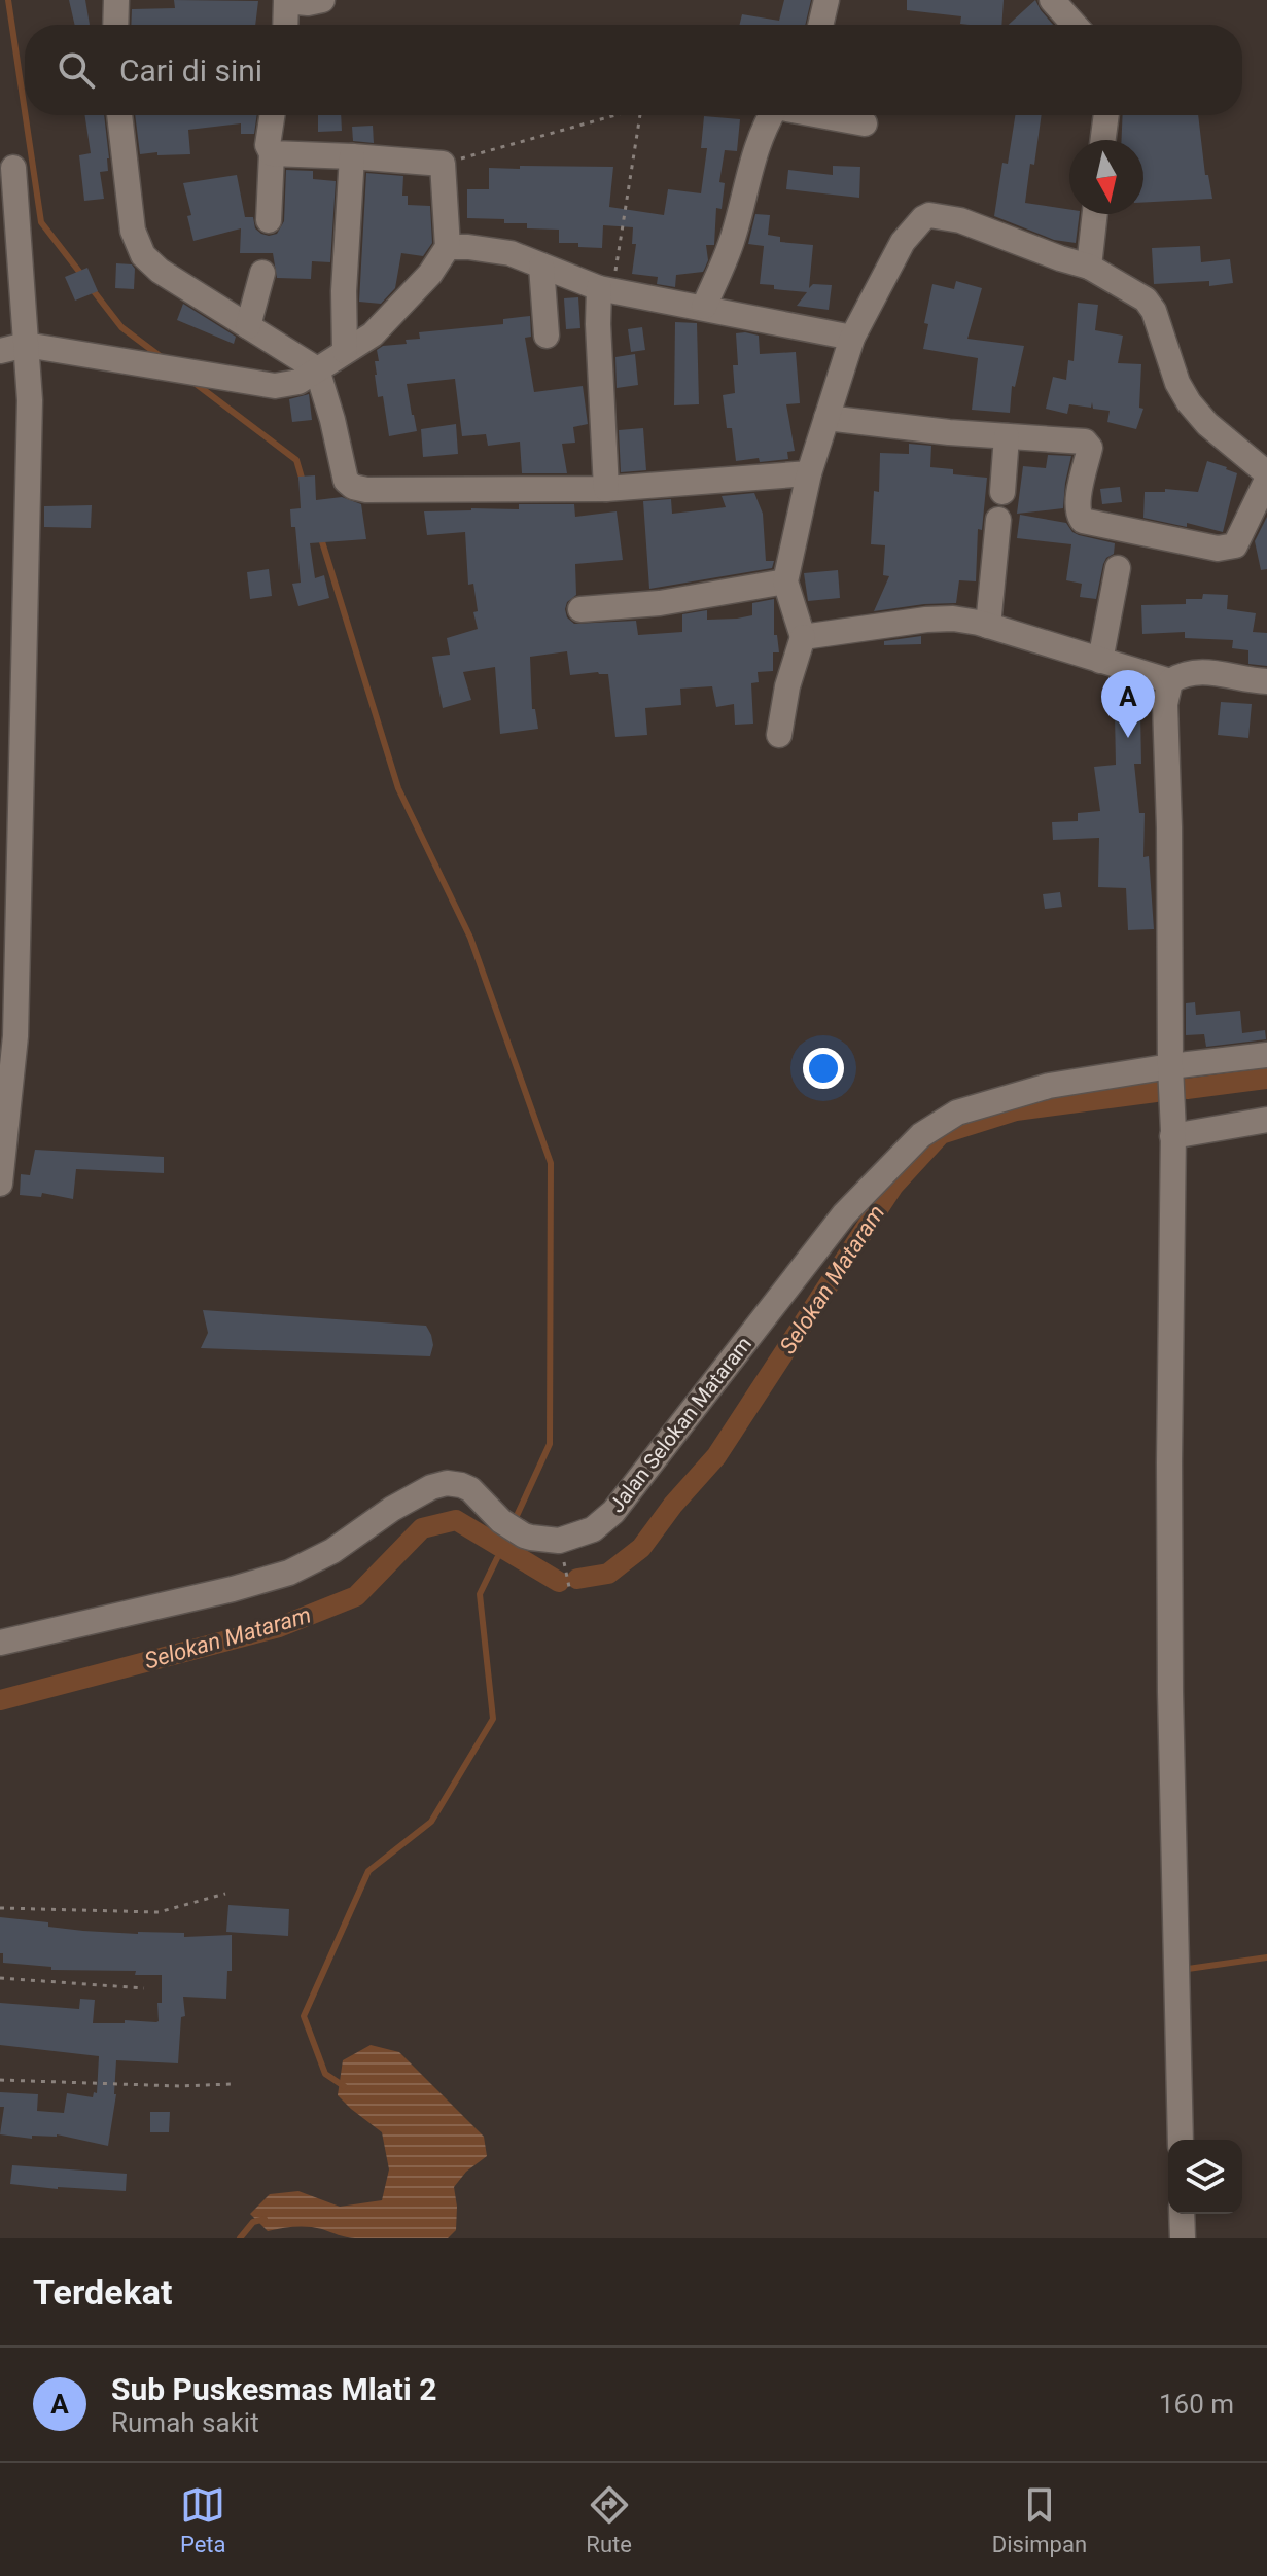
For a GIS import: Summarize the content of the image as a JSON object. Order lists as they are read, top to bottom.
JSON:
{
  "streets": {
    "street": ["Jalan Selokan Mataram"]
  },
  "water": ["Selokan Mataram"],
  "north": "bottom",
  "page": {
    "search": "Cari di sini",
    "pins": "A",
    "heading": "Terdekat",
    "list": [
      {
        "mark": "A",
        "name": "Sub Puskesmas Mlati 2",
        "note": "Rumah sakit",
        "value": "160 m"
      }
    ],
    "nav": ["Peta", "Rute", "Disimpan"]
  }
}
